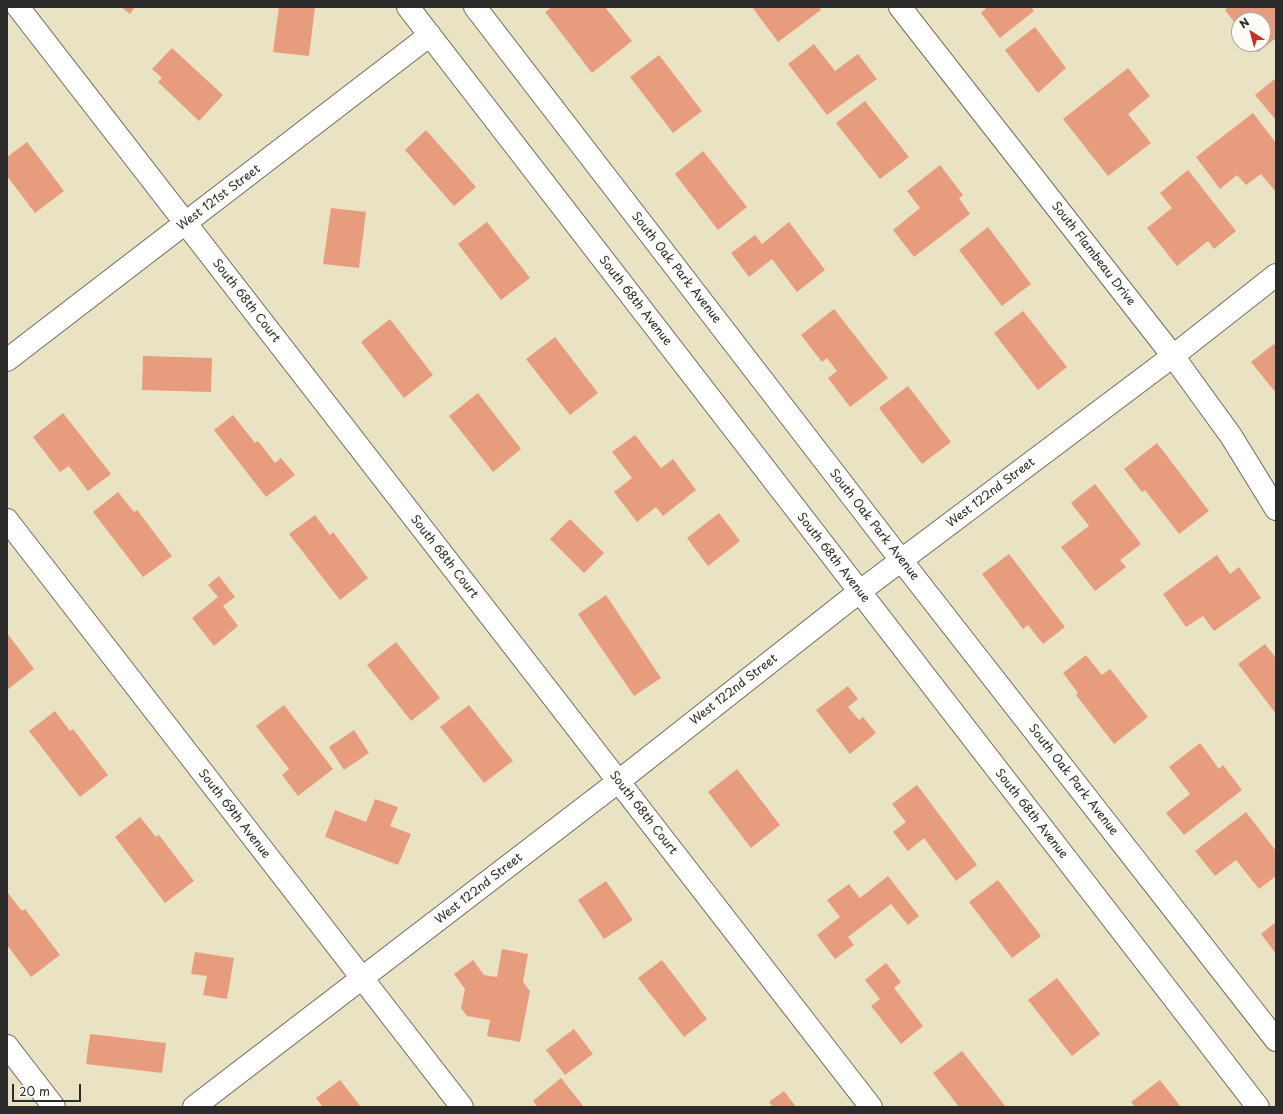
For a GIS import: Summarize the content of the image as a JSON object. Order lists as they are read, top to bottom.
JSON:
{
  "streets": {
    "street": [
      "West 121st Street",
      "South Flambeau Drive",
      "South Oak Park Avenue",
      "South 68th Court",
      "South 68th Avenue",
      "West 122nd Street",
      "South 69th Avenue"
    ]
  },
  "crossings": [
    ["West 121st Street", "South 68th Court"],
    ["West 121st Street", "South 68th Avenue"],
    ["South Flambeau Drive", "West 122nd Street"],
    ["South Oak Park Avenue", "West 122nd Street"],
    ["South 68th Court", "West 122nd Street"],
    ["South 68th Avenue", "West 122nd Street"],
    ["West 122nd Street", "South 69th Avenue"]
  ],
  "scale_bar": "20 m",
  "north": "top left"
}
